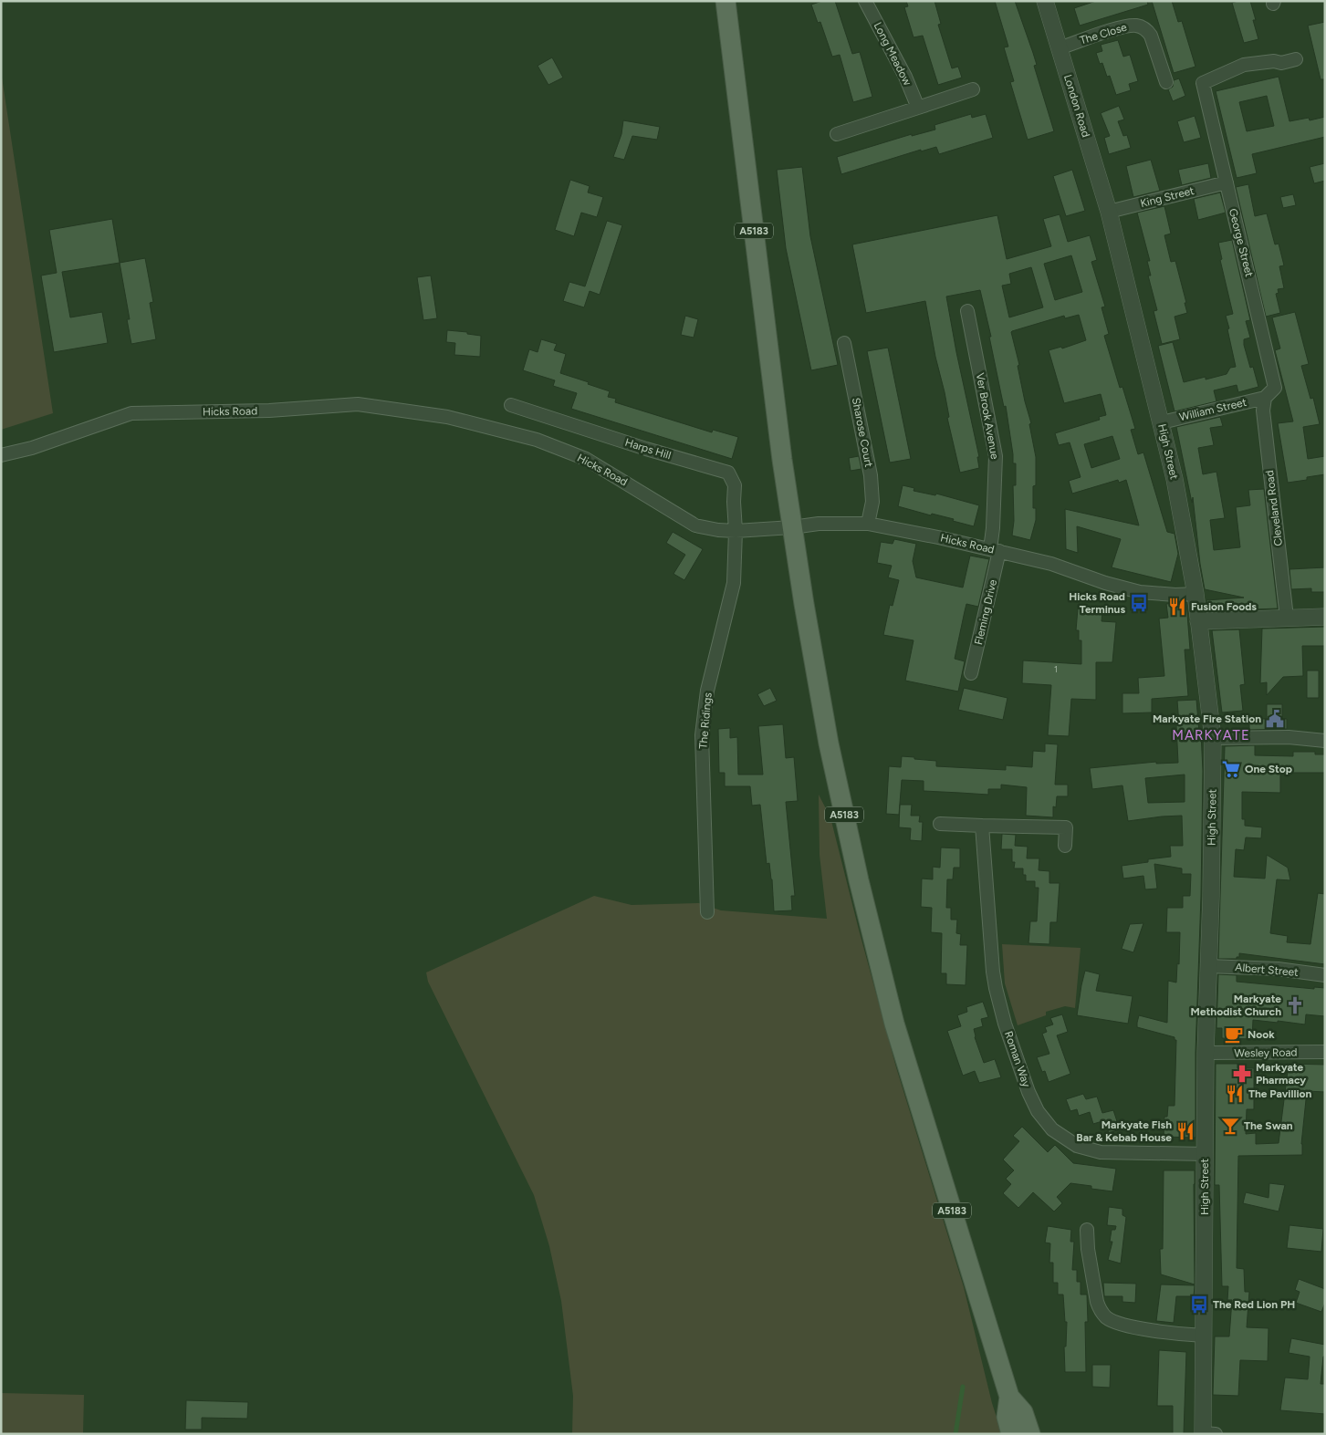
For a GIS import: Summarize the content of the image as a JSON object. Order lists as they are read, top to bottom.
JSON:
{
  "streets": {
    "main road": ["A5183"],
    "street": [
      "The Close",
      "Long Meadow",
      "London Road",
      "King Street",
      "George Street",
      "William Street",
      "Hicks Road",
      "Ver Brook Avenue",
      "Sharose Court",
      "Harps Hill",
      "High Street",
      "Cleveland Road",
      "Fleming Drive",
      "The Ridings",
      "Albert Street",
      "Wesley Road",
      "Roman Way"
    ]
  },
  "crossings": [
    ["The Close", "London Road"],
    ["London Road", "King Street"],
    ["London Road", "High Street"],
    ["King Street", "George Street"],
    ["King Street", "High Street"],
    ["A5183", "Hicks Road"],
    ["George Street", "William Street"],
    ["George Street", "Cleveland Road"],
    ["William Street", "High Street"],
    ["William Street", "Cleveland Road"],
    ["Hicks Road", "Ver Brook Avenue"],
    ["Hicks Road", "Sharose Court"],
    ["Hicks Road", "Harps Hill"],
    ["Hicks Road", "High Street"],
    ["Hicks Road", "Fleming Drive"],
    ["Hicks Road", "The Ridings"],
    ["Ver Brook Avenue", "Fleming Drive"],
    ["Harps Hill", "The Ridings"],
    ["High Street", "Albert Street"],
    ["High Street", "Wesley Road"],
    ["High Street", "Roman Way"]
  ],
  "districts": ["MARKYATE"],
  "places": {
    "bus stop": ["Hicks Road Terminus", "The Red Lion PH"],
    "restaurant": ["Fusion Foods", "The Pavillion", "Markyate Fish Bar & Kebab House"],
    "public building": ["Markyate Fire Station"],
    "supermarket": ["One Stop"],
    "church": ["Markyate Methodist Church"],
    "cafe": ["Nook"],
    "pharmacy": ["Markyate Pharmacy"],
    "bar": ["The Swan"]
  },
  "house_numbers": ["1"]
}
